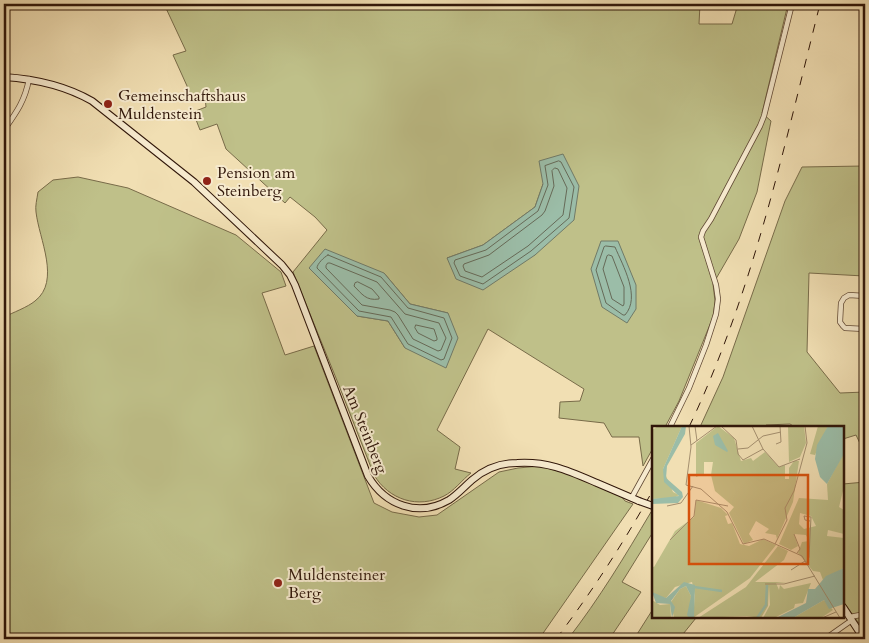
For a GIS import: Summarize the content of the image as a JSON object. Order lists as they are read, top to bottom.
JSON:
{
  "streets": {
    "main road": ["Am Steinberg"]
  },
  "places": ["Gemeinschaftshaus Muldenstein", "Pension am Steinberg", "Muldensteiner Berg"]
}
